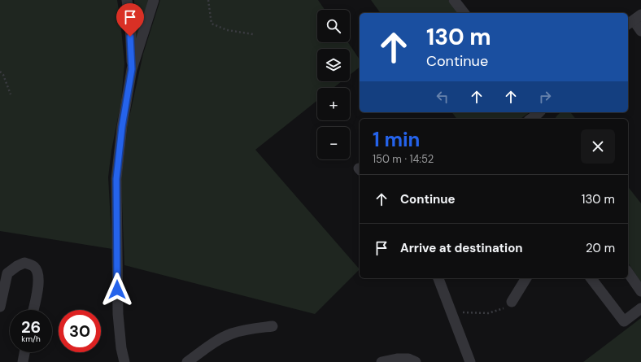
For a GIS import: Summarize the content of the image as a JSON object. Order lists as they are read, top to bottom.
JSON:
{
  "page": {
    "map_buttons": ["+", "−"],
    "turn": ["130 m", "Continue"],
    "heading": ["1 min", "150 m · 14:52"],
    "list": [
      {
        "name": "Continue",
        "value": "130 m"
      },
      {
        "name": "Arrive at destination",
        "value": "20 m"
      }
    ],
    "speed": "26 km/h",
    "limit": "30"
  }
}
